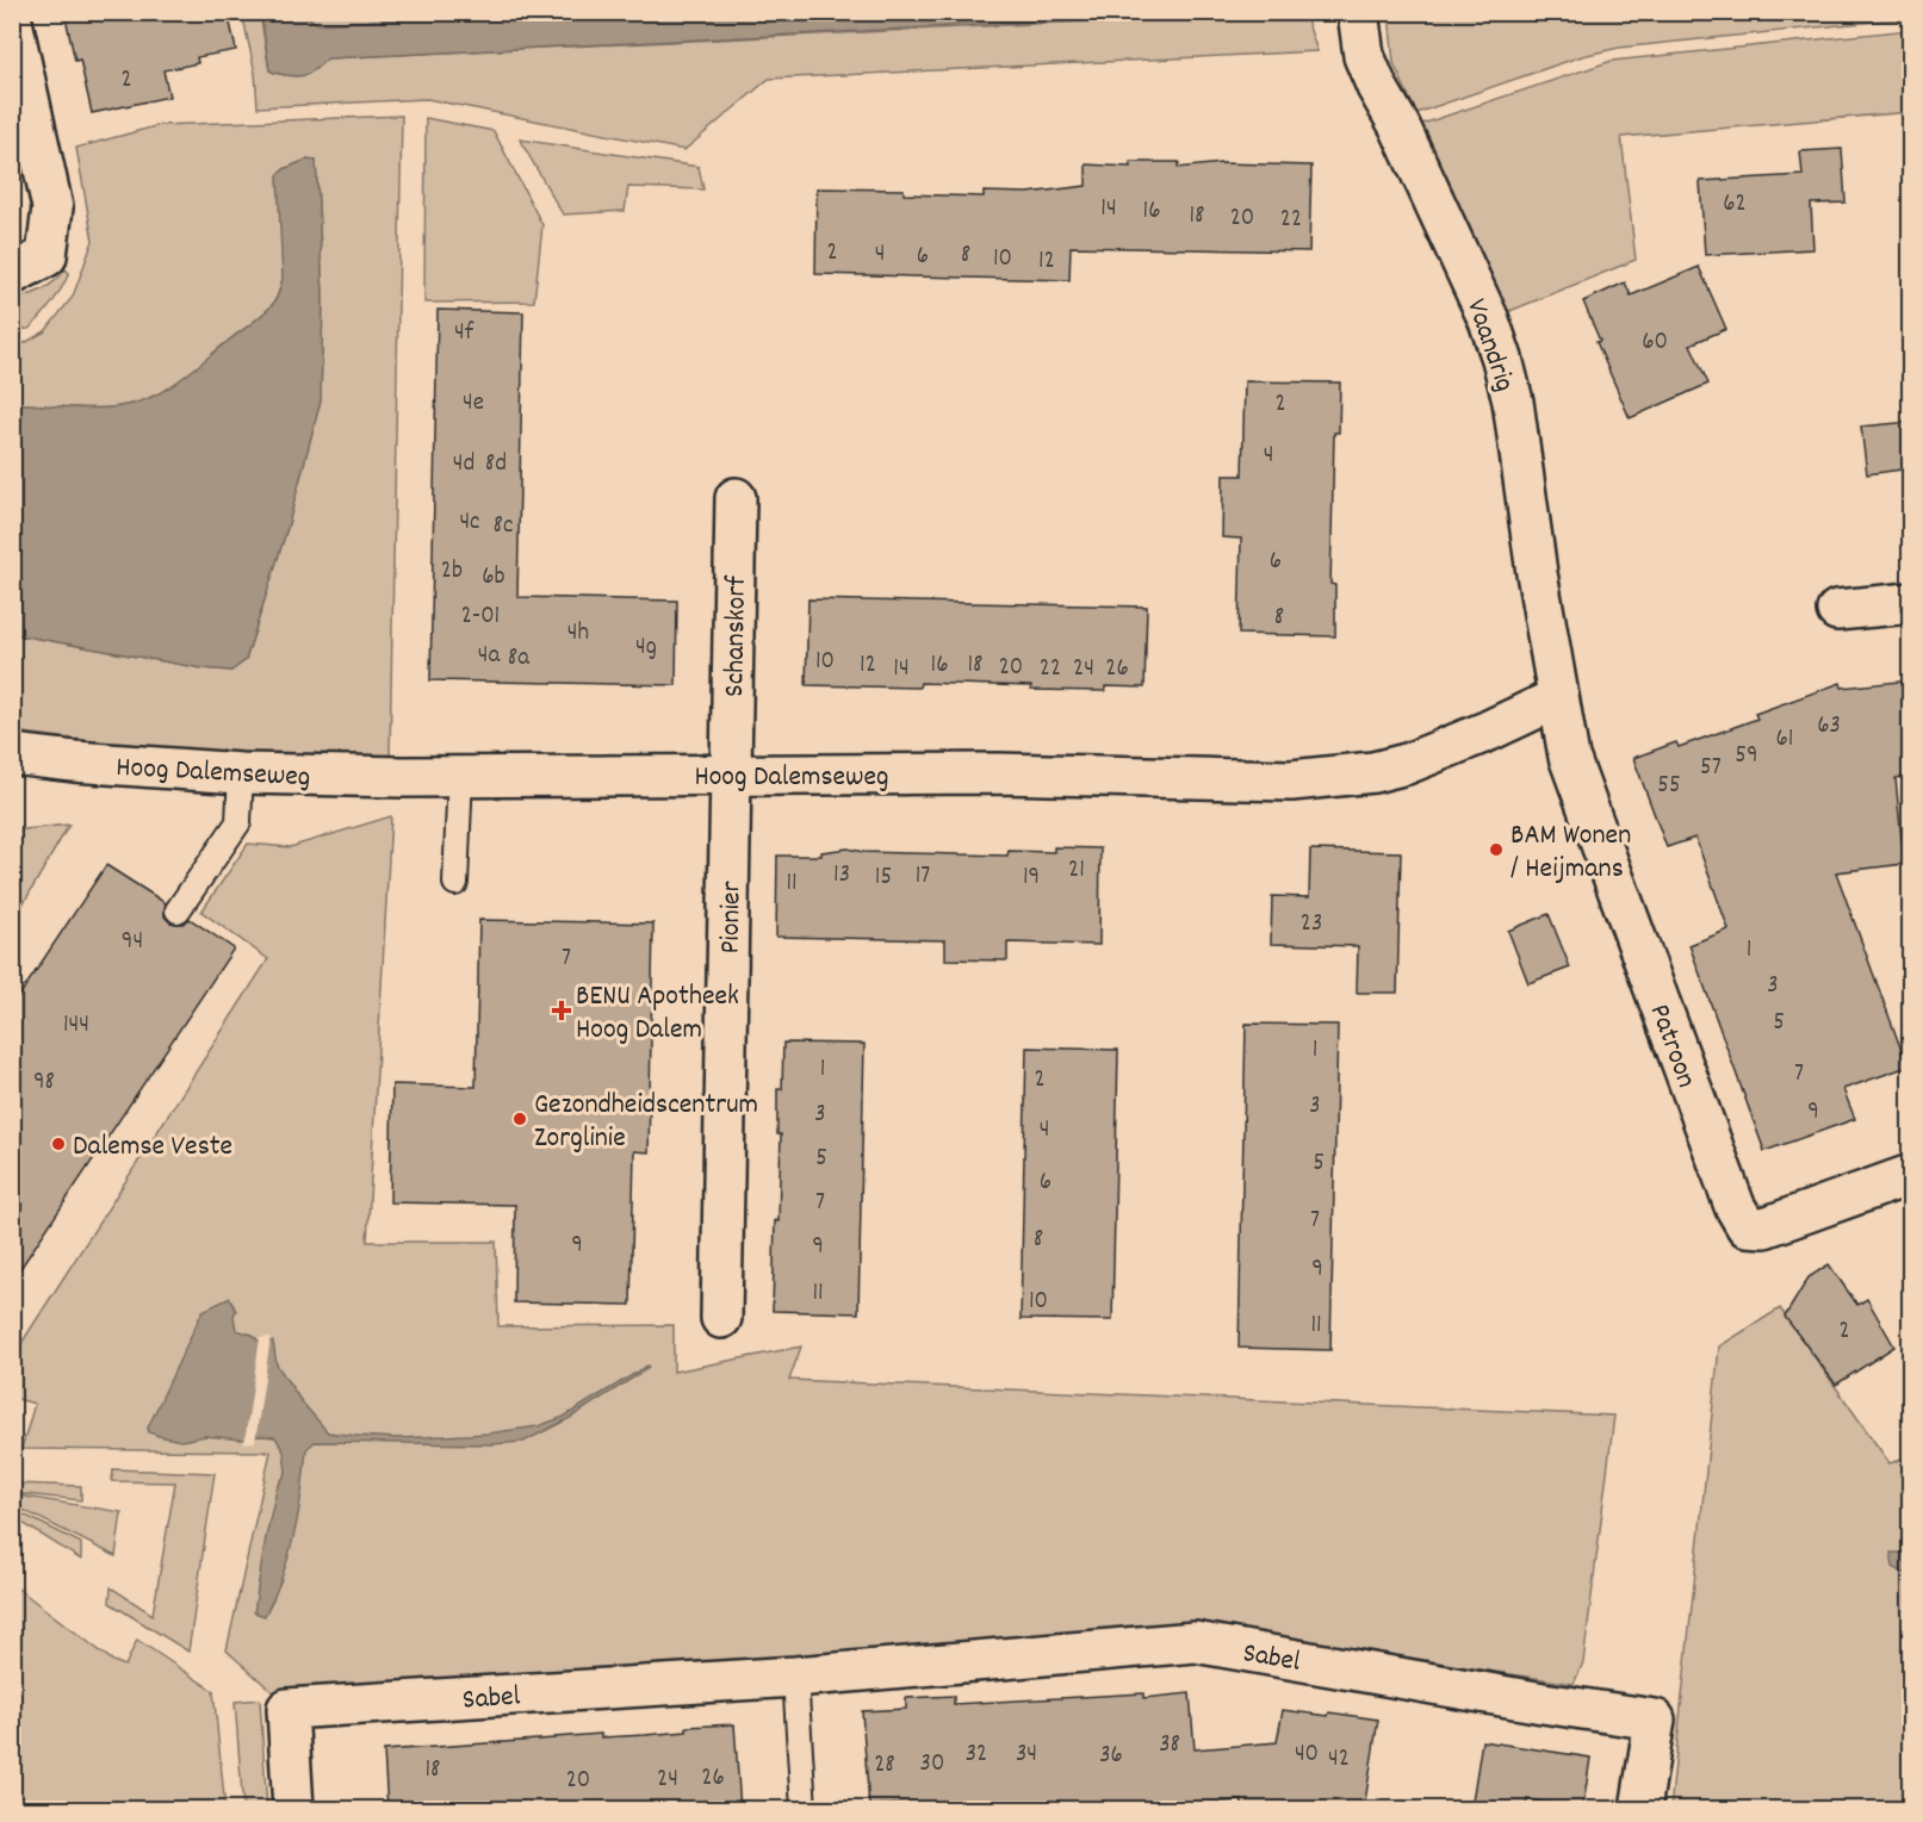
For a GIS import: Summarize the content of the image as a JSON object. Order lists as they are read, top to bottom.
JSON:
{
  "streets": {
    "street": [
      "Vaandrig",
      "Schanskorf",
      "Hoog Dalemseweg",
      "Pionier",
      "Patroon",
      "Sabel"
    ]
  },
  "crossings": [
    ["Vaandrig", "Hoog Dalemseweg"],
    ["Vaandrig", "Patroon"],
    ["Schanskorf", "Hoog Dalemseweg"],
    ["Schanskorf", "Pionier"],
    ["Hoog Dalemseweg", "Pionier"],
    ["Hoog Dalemseweg", "Patroon"]
  ],
  "places": {
    "other": ["BAM Wonen / Heijmans", "Gezondheidscentrum Zorglinie", "Dalemse Veste"],
    "health": ["BENU Apotheek Hoog Dalem"]
  },
  "house_numbers": [
    "2",
    "62",
    "14",
    "16",
    "18",
    "20",
    "22",
    "2",
    "4",
    "8",
    "6",
    "10",
    "12",
    "4f",
    "60",
    "4e",
    "2",
    "4",
    "4d",
    "8d",
    "4c",
    "8c",
    "6",
    "2b",
    "6b",
    "2-01",
    "8",
    "4h",
    "4g",
    "4a",
    "8a",
    "10",
    "12",
    "16",
    "18",
    "20",
    "14",
    "22",
    "24",
    "26",
    "63",
    "61",
    "59",
    "57",
    "55",
    "21",
    "13",
    "17",
    "15",
    "19",
    "11",
    "23",
    "94",
    "1",
    "7",
    "3",
    "5",
    "144",
    "1",
    "1",
    "7",
    "2",
    "98",
    "3",
    "9",
    "3",
    "4",
    "5",
    "5",
    "6",
    "7",
    "7",
    "8",
    "9",
    "9",
    "9",
    "11",
    "10",
    "11",
    "2",
    "38",
    "32",
    "34",
    "40",
    "36",
    "42",
    "30",
    "28",
    "18",
    "26",
    "24",
    "20"
  ]
}
